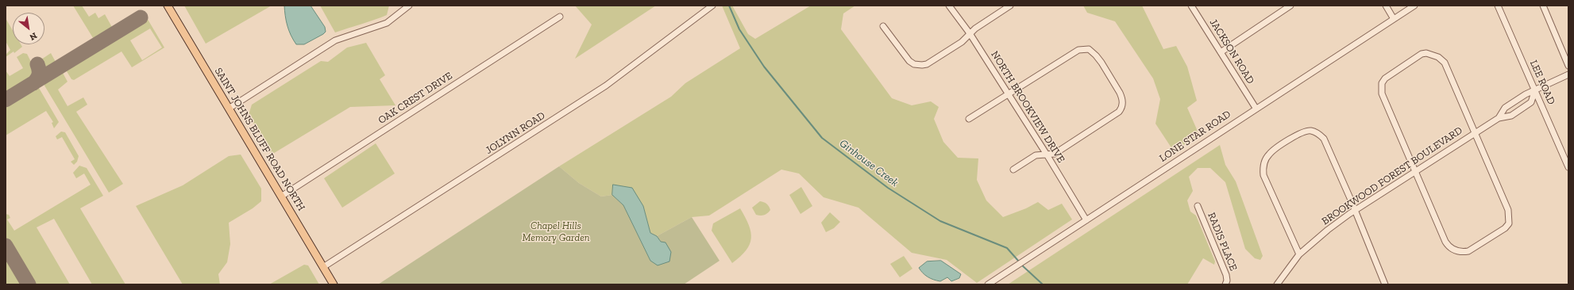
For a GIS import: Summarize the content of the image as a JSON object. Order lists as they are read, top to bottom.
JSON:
{
  "streets": {
    "main road": ["SAINT JOHNS BLUFF ROAD NORTH"],
    "street": [
      "JACKSON ROAD",
      "LEE ROAD",
      "OAK CREST DRIVE",
      "NORTH BROOKVIEW DRIVE",
      "JOLYNN ROAD",
      "LONE STAR ROAD",
      "BROOKWOOD FOREST BOULEVARD",
      "RADIS PLACE"
    ]
  },
  "crossings": [
    ["JACKSON ROAD", "LONE STAR ROAD"],
    ["LEE ROAD", "BROOKWOOD FOREST BOULEVARD"],
    ["OAK CREST DRIVE", "SAINT JOHNS BLUFF ROAD NORTH"],
    ["NORTH BROOKVIEW DRIVE", "LONE STAR ROAD"],
    ["JOLYNN ROAD", "SAINT JOHNS BLUFF ROAD NORTH"]
  ],
  "water": ["Ginhouse Creek"],
  "parks": ["Chapel Hills Memory Garden"],
  "north": "bottom right"
}
